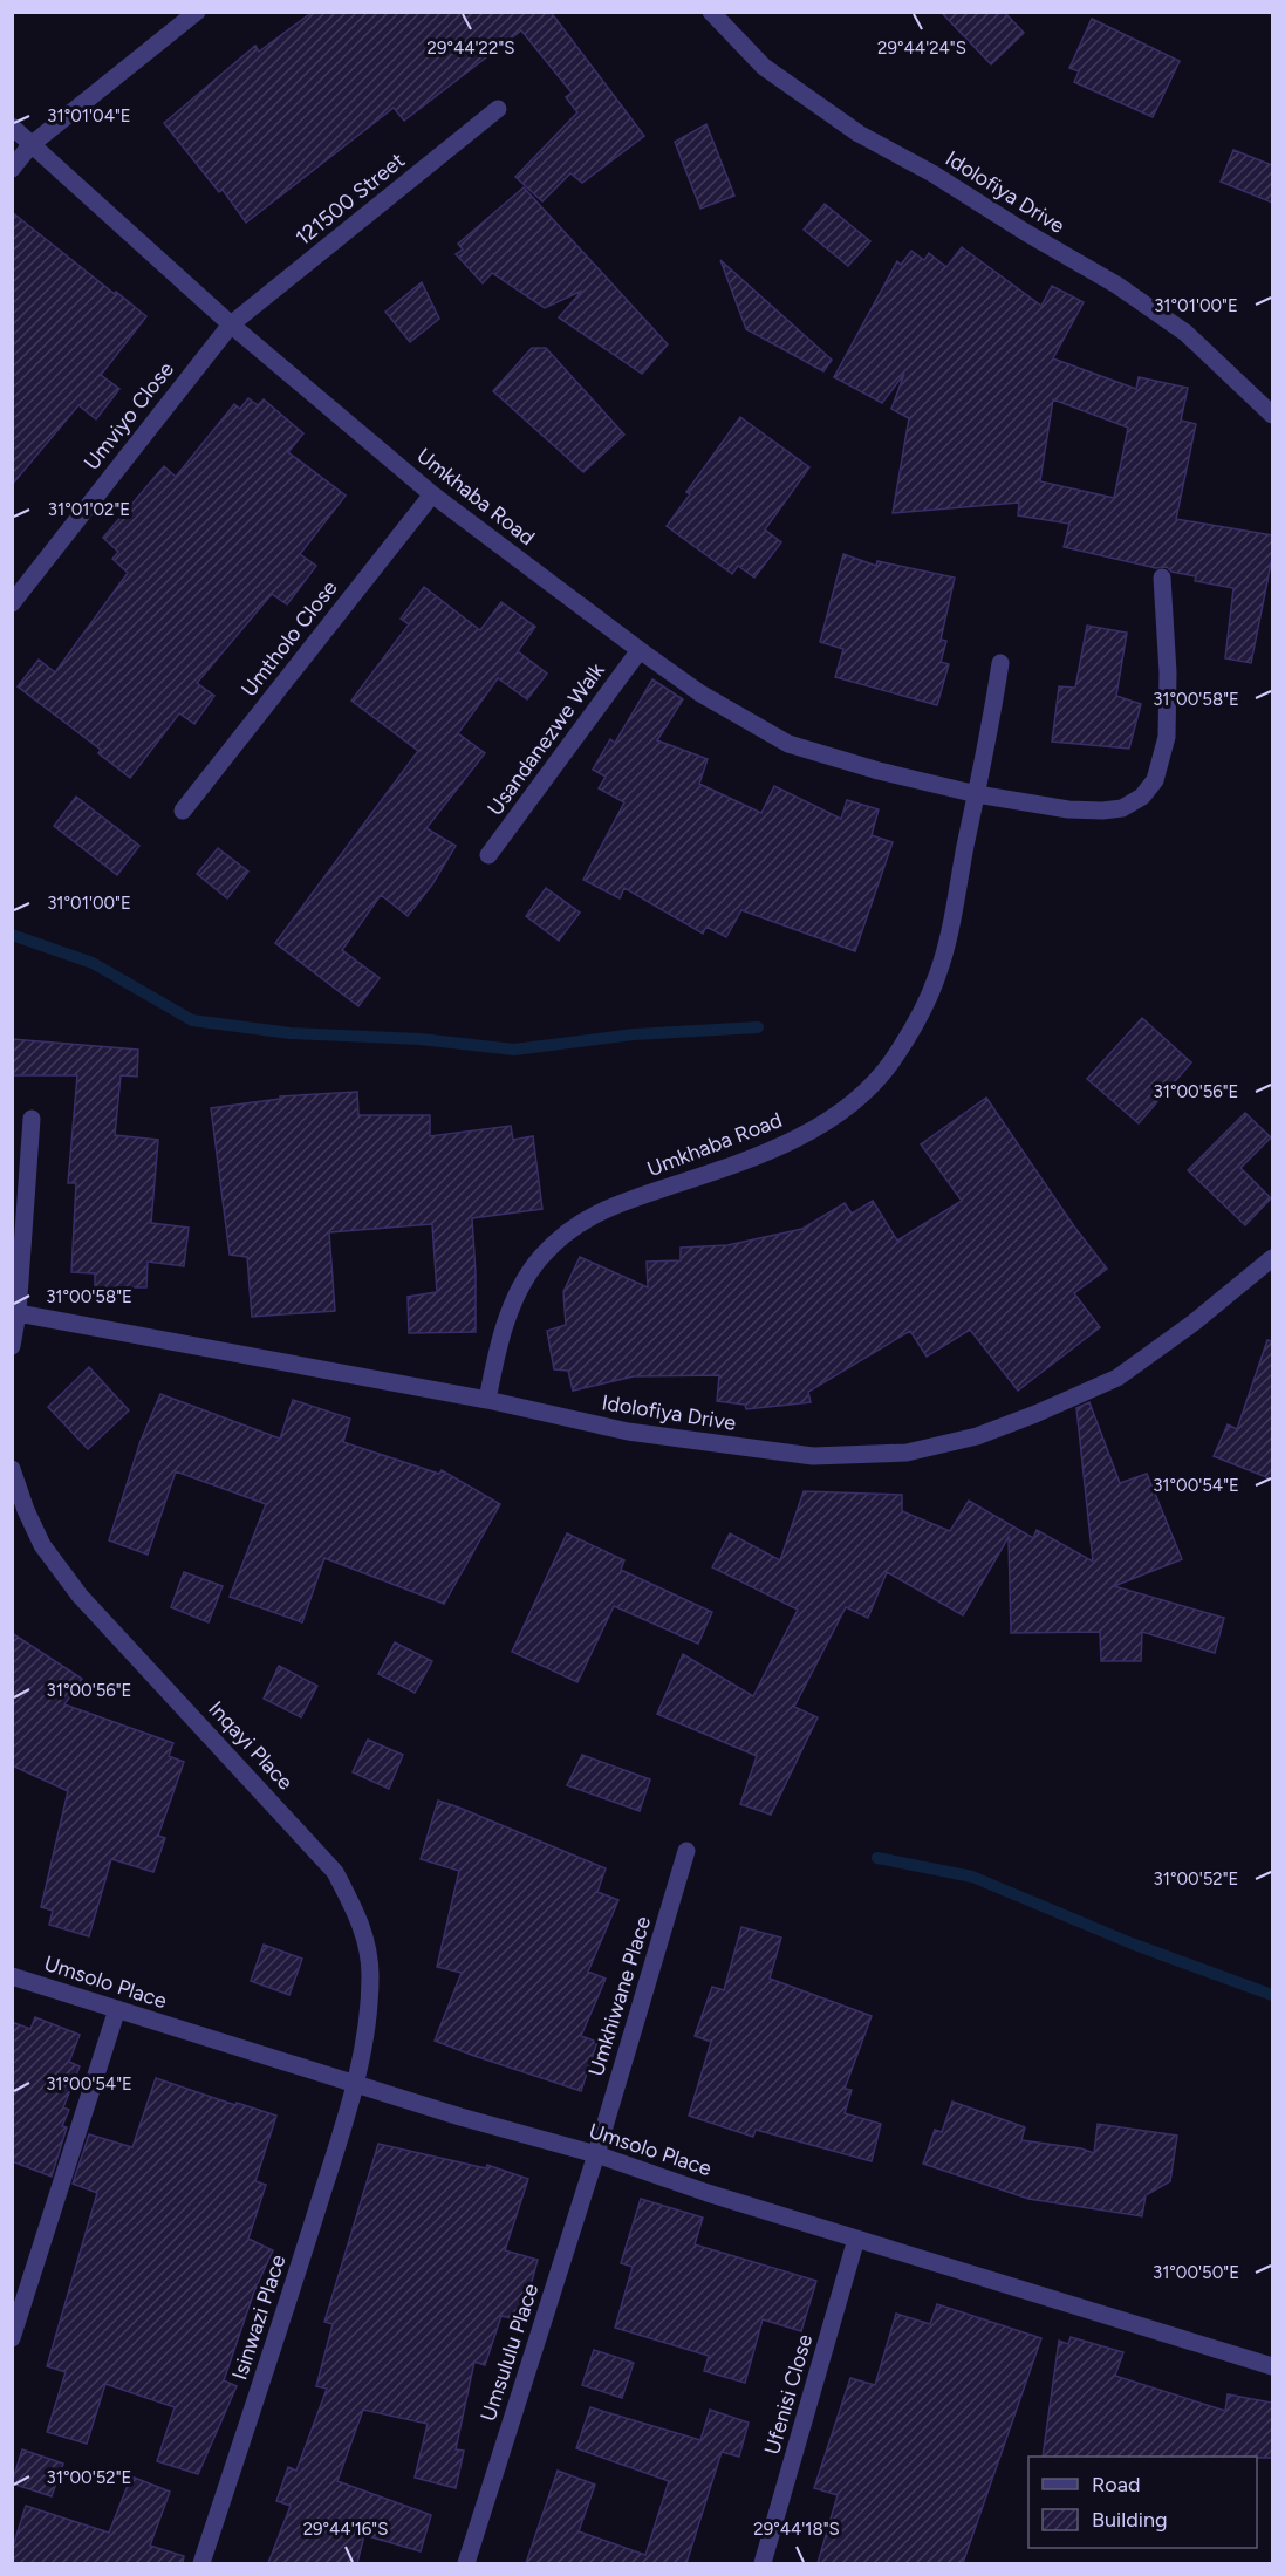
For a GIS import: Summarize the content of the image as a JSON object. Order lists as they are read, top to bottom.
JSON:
{
  "streets": {
    "street": [
      "Idolofiya Drive",
      "121500 Street",
      "Umviyo Close",
      "Umkhaba Road",
      "Umtholo Close",
      "Usandanezwe Walk",
      "Inqayi Place",
      "Umsolo Place",
      "Umkhiwane Place",
      "Isinwazi Place",
      "Umsululu Place",
      "Ufenisi Close"
    ]
  },
  "crossings": [
    ["Idolofiya Drive", "Umkhaba Road"],
    ["121500 Street", "Umviyo Close"],
    ["121500 Street", "Umkhaba Road"],
    ["Umviyo Close", "Umkhaba Road"],
    ["Umkhaba Road", "Umtholo Close"],
    ["Umkhaba Road", "Usandanezwe Walk"],
    ["Inqayi Place", "Umsolo Place"],
    ["Inqayi Place", "Isinwazi Place"],
    ["Umsolo Place", "Umkhiwane Place"],
    ["Umsolo Place", "Isinwazi Place"],
    ["Umsolo Place", "Umsululu Place"],
    ["Umsolo Place", "Ufenisi Close"],
    ["Umkhiwane Place", "Umsululu Place"]
  ],
  "legend": ["Road", "Building"],
  "coordinates": [
    "29°44'24\"S",
    "29°44'22\"S",
    "31°01'04\"E",
    "31°01'00\"E",
    "31°01'02\"E",
    "31°00'58\"E",
    "31°00'56\"E",
    "31°00'54\"E",
    "31°00'52\"E",
    "31°00'50\"E",
    "29°44'16\"S",
    "29°44'18\"S"
  ]
}
